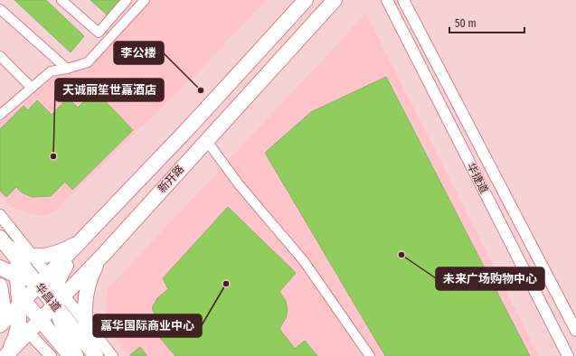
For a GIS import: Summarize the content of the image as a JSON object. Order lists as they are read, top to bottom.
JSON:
{
  "streets": {
    "main road": ["新开路", "华昌道"],
    "street": ["华捷道"]
  },
  "crossings": [
    ["新开路", "华昌道"]
  ],
  "places": [
    "李公楼",
    "天诚丽笙世嘉酒店",
    "未来广场购物中心",
    "嘉华国际商业中心"
  ],
  "scale_bar": "50 m"
}
